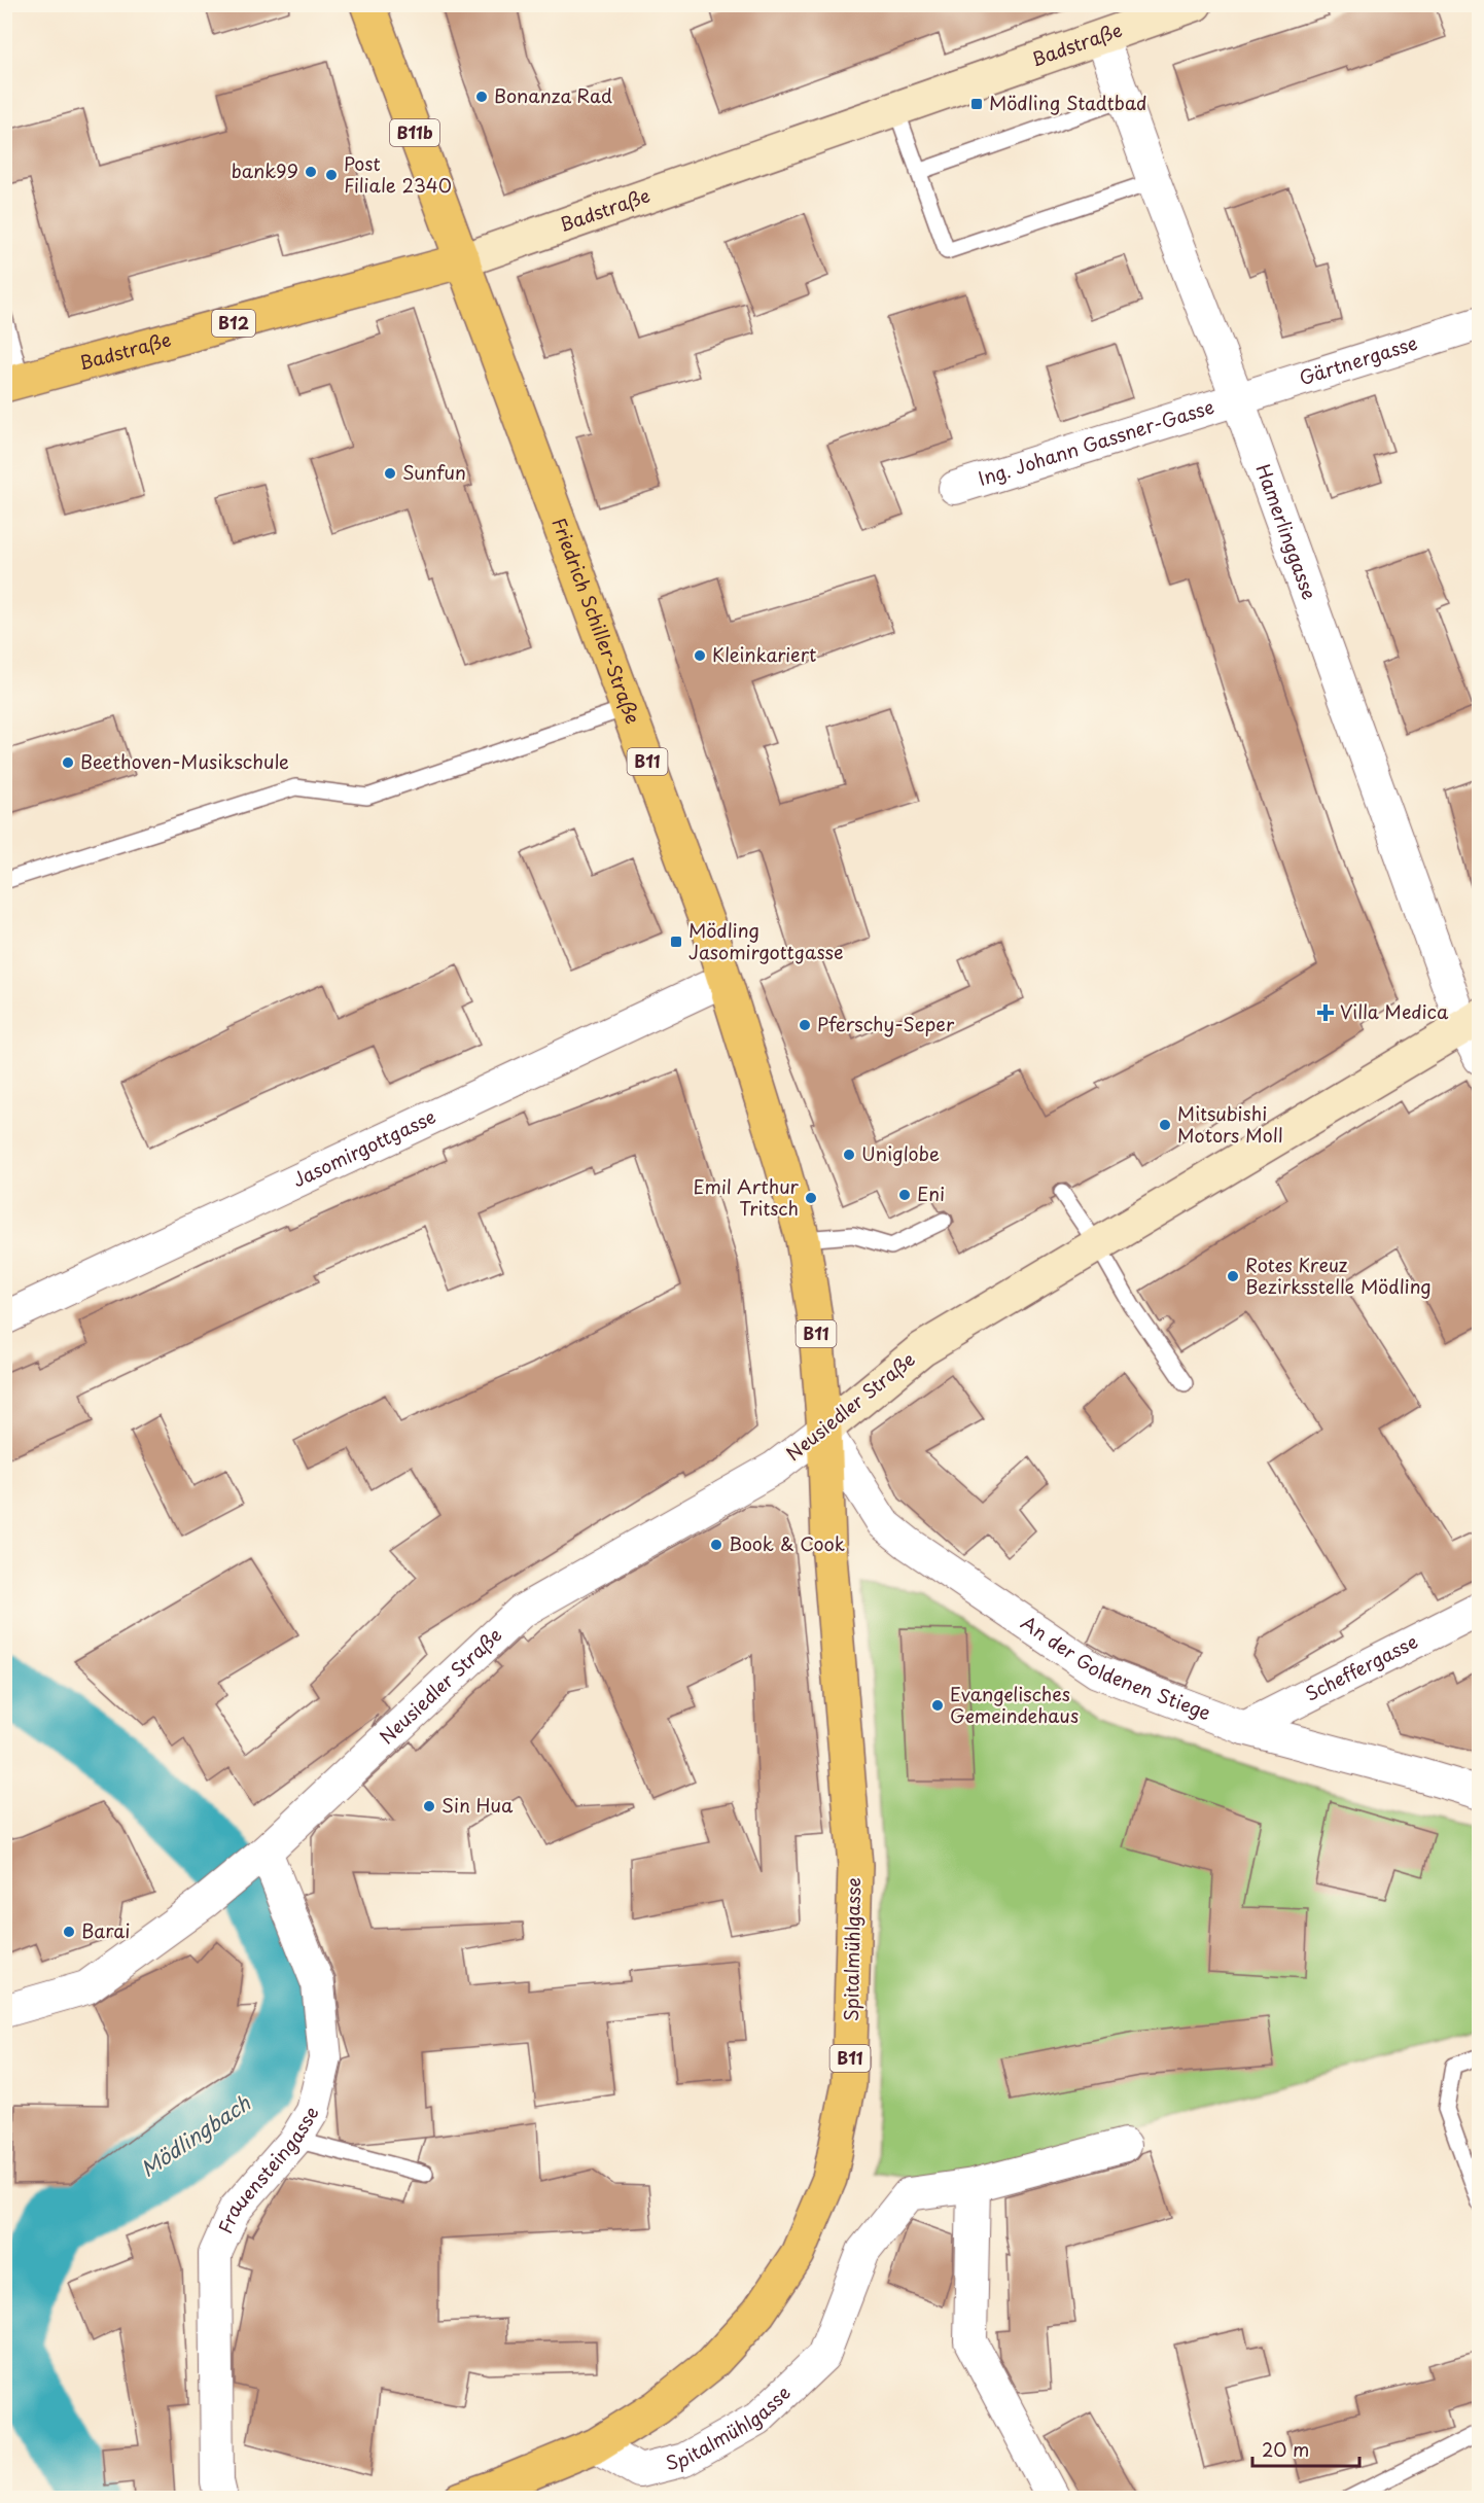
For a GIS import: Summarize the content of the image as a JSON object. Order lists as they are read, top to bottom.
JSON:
{
  "streets": {
    "main road": [
      "Badstraße",
      "B11b",
      "B12",
      "Friedrich Schiller-Straße",
      "B11",
      "Spitalmühlgasse"
    ],
    "street": [
      "Gärtnergasse",
      "Ing. Johann Gassner-Gasse",
      "Hamerlinggasse",
      "Jasomirgottgasse",
      "Neusiedler Straße",
      "An der Goldenen Stiege",
      "Scheffergasse",
      "Frauensteingasse"
    ]
  },
  "crossings": [
    ["Badstraße", "Hamerlinggasse"],
    ["Badstraße", "Friedrich Schiller-Straße"],
    ["Gärtnergasse", "Ing. Johann Gassner-Gasse"],
    ["Gärtnergasse", "Hamerlinggasse"],
    ["Ing. Johann Gassner-Gasse", "Hamerlinggasse"],
    ["Hamerlinggasse", "Neusiedler Straße"],
    ["Friedrich Schiller-Straße", "Jasomirgottgasse"],
    ["Friedrich Schiller-Straße", "Neusiedler Straße"],
    ["Friedrich Schiller-Straße", "An der Goldenen Stiege"],
    ["Friedrich Schiller-Straße", "Spitalmühlgasse"],
    ["Neusiedler Straße", "An der Goldenen Stiege"],
    ["Neusiedler Straße", "Spitalmühlgasse"],
    ["Neusiedler Straße", "Frauensteingasse"],
    ["An der Goldenen Stiege", "Scheffergasse"],
    ["An der Goldenen Stiege", "Spitalmühlgasse"]
  ],
  "water": ["Mödlingbach"],
  "places": {
    "other": [
      "Bonanza Rad",
      "bank99",
      "Post Filiale 2340",
      "Sunfun",
      "Kleinkariert",
      "Beethoven-Musikschule",
      "Pferschy-Seper",
      "Mitsubishi Motors Moll",
      "Uniglobe",
      "Eni",
      "Emil Arthur Tritsch",
      "Rotes Kreuz Bezirksstelle Mödling",
      "Book & Cook",
      "Evangelisches Gemeindehaus",
      "Sin Hua",
      "Barai"
    ],
    "transit": ["Mödling Stadtbad", "Mödling Jasomirgottgasse"],
    "health": ["Villa Medica"]
  },
  "scale_bar": "20 m"
}
